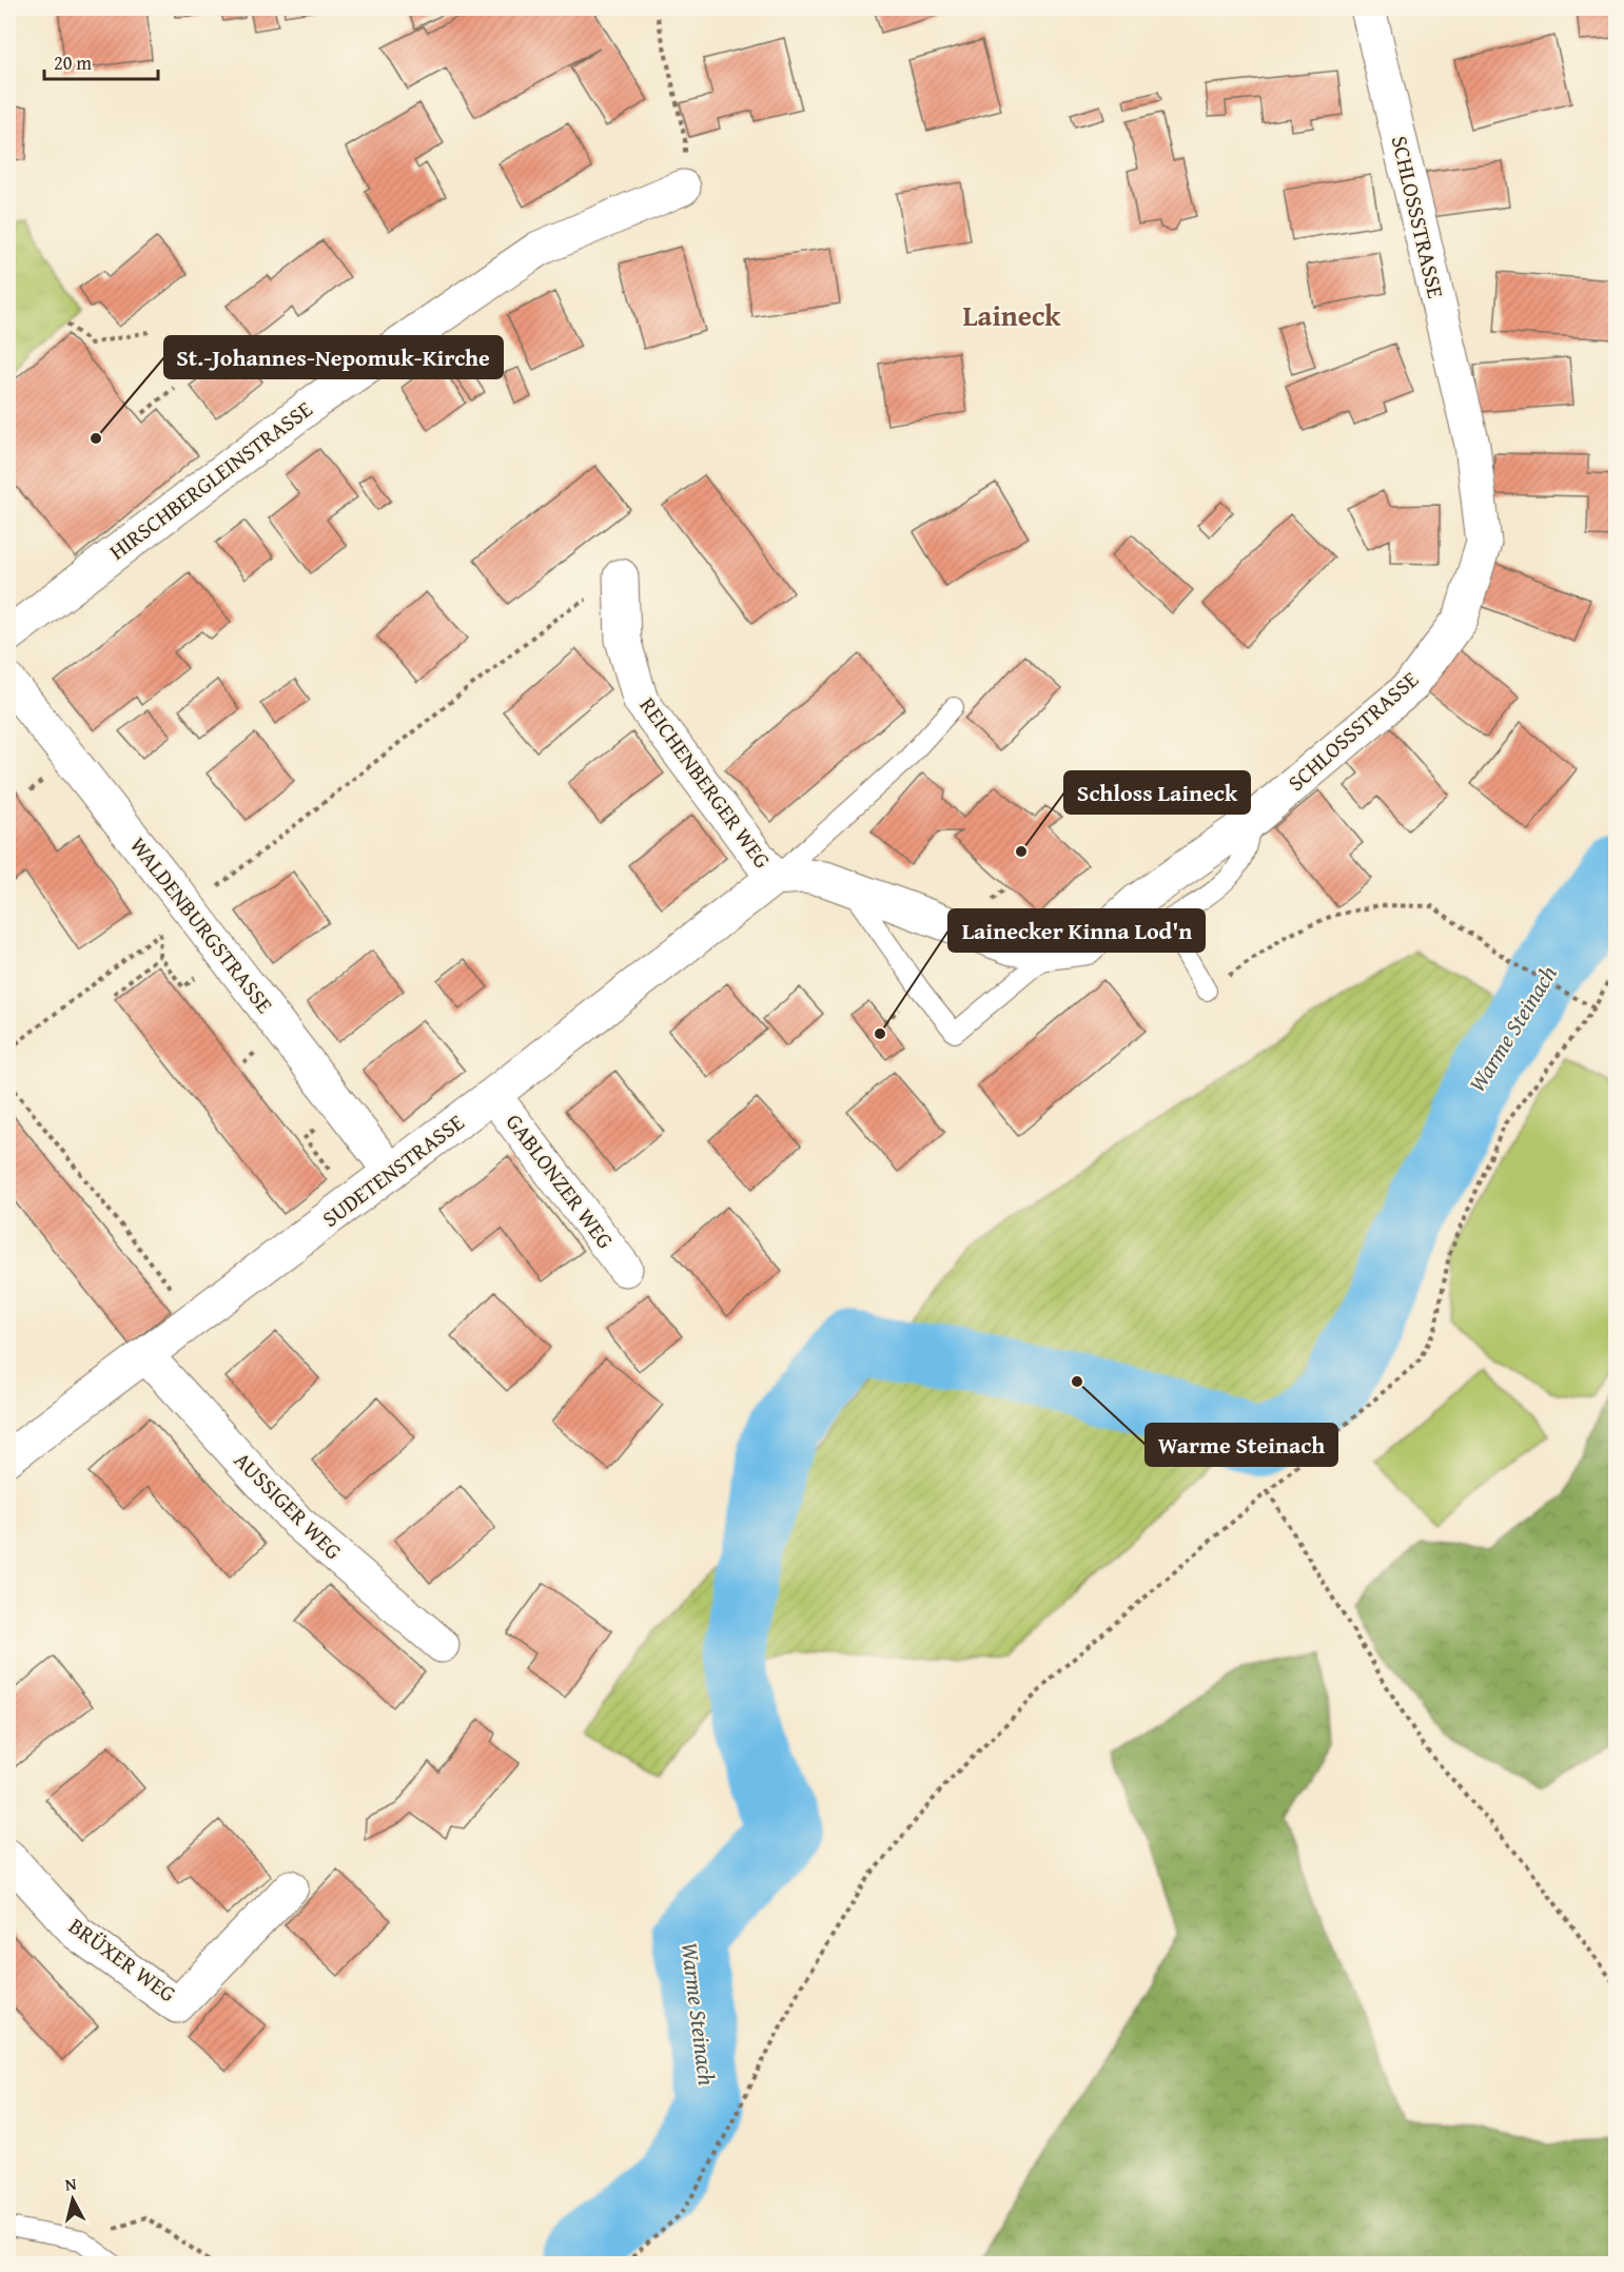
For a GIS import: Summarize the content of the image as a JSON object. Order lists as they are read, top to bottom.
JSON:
{
  "streets": {
    "street": [
      "SCHLOSSSTRASSE",
      "HIRSCHBERGLEINSTRASSE",
      "REICHENBERGER WEG",
      "WALDENBURGSTRASSE",
      "SUDETENSTRASSE",
      "GABLONZER WEG",
      "AUSSIGER WEG",
      "BRÜXER WEG"
    ]
  },
  "crossings": [
    ["SCHLOSSSTRASSE", "REICHENBERGER WEG"],
    ["SCHLOSSSTRASSE", "SUDETENSTRASSE"],
    ["REICHENBERGER WEG", "SUDETENSTRASSE"],
    ["WALDENBURGSTRASSE", "SUDETENSTRASSE"],
    ["SUDETENSTRASSE", "GABLONZER WEG"],
    ["SUDETENSTRASSE", "AUSSIGER WEG"]
  ],
  "districts": ["Laineck"],
  "water": ["Warme Steinach"],
  "places": [
    "St.-Johannes-Nepomuk-Kirche",
    "Schloss Laineck",
    "Lainecker Kinna Lod'n",
    "Warme Steinach"
  ],
  "scale_bar": "20 m",
  "north": "top"
}
